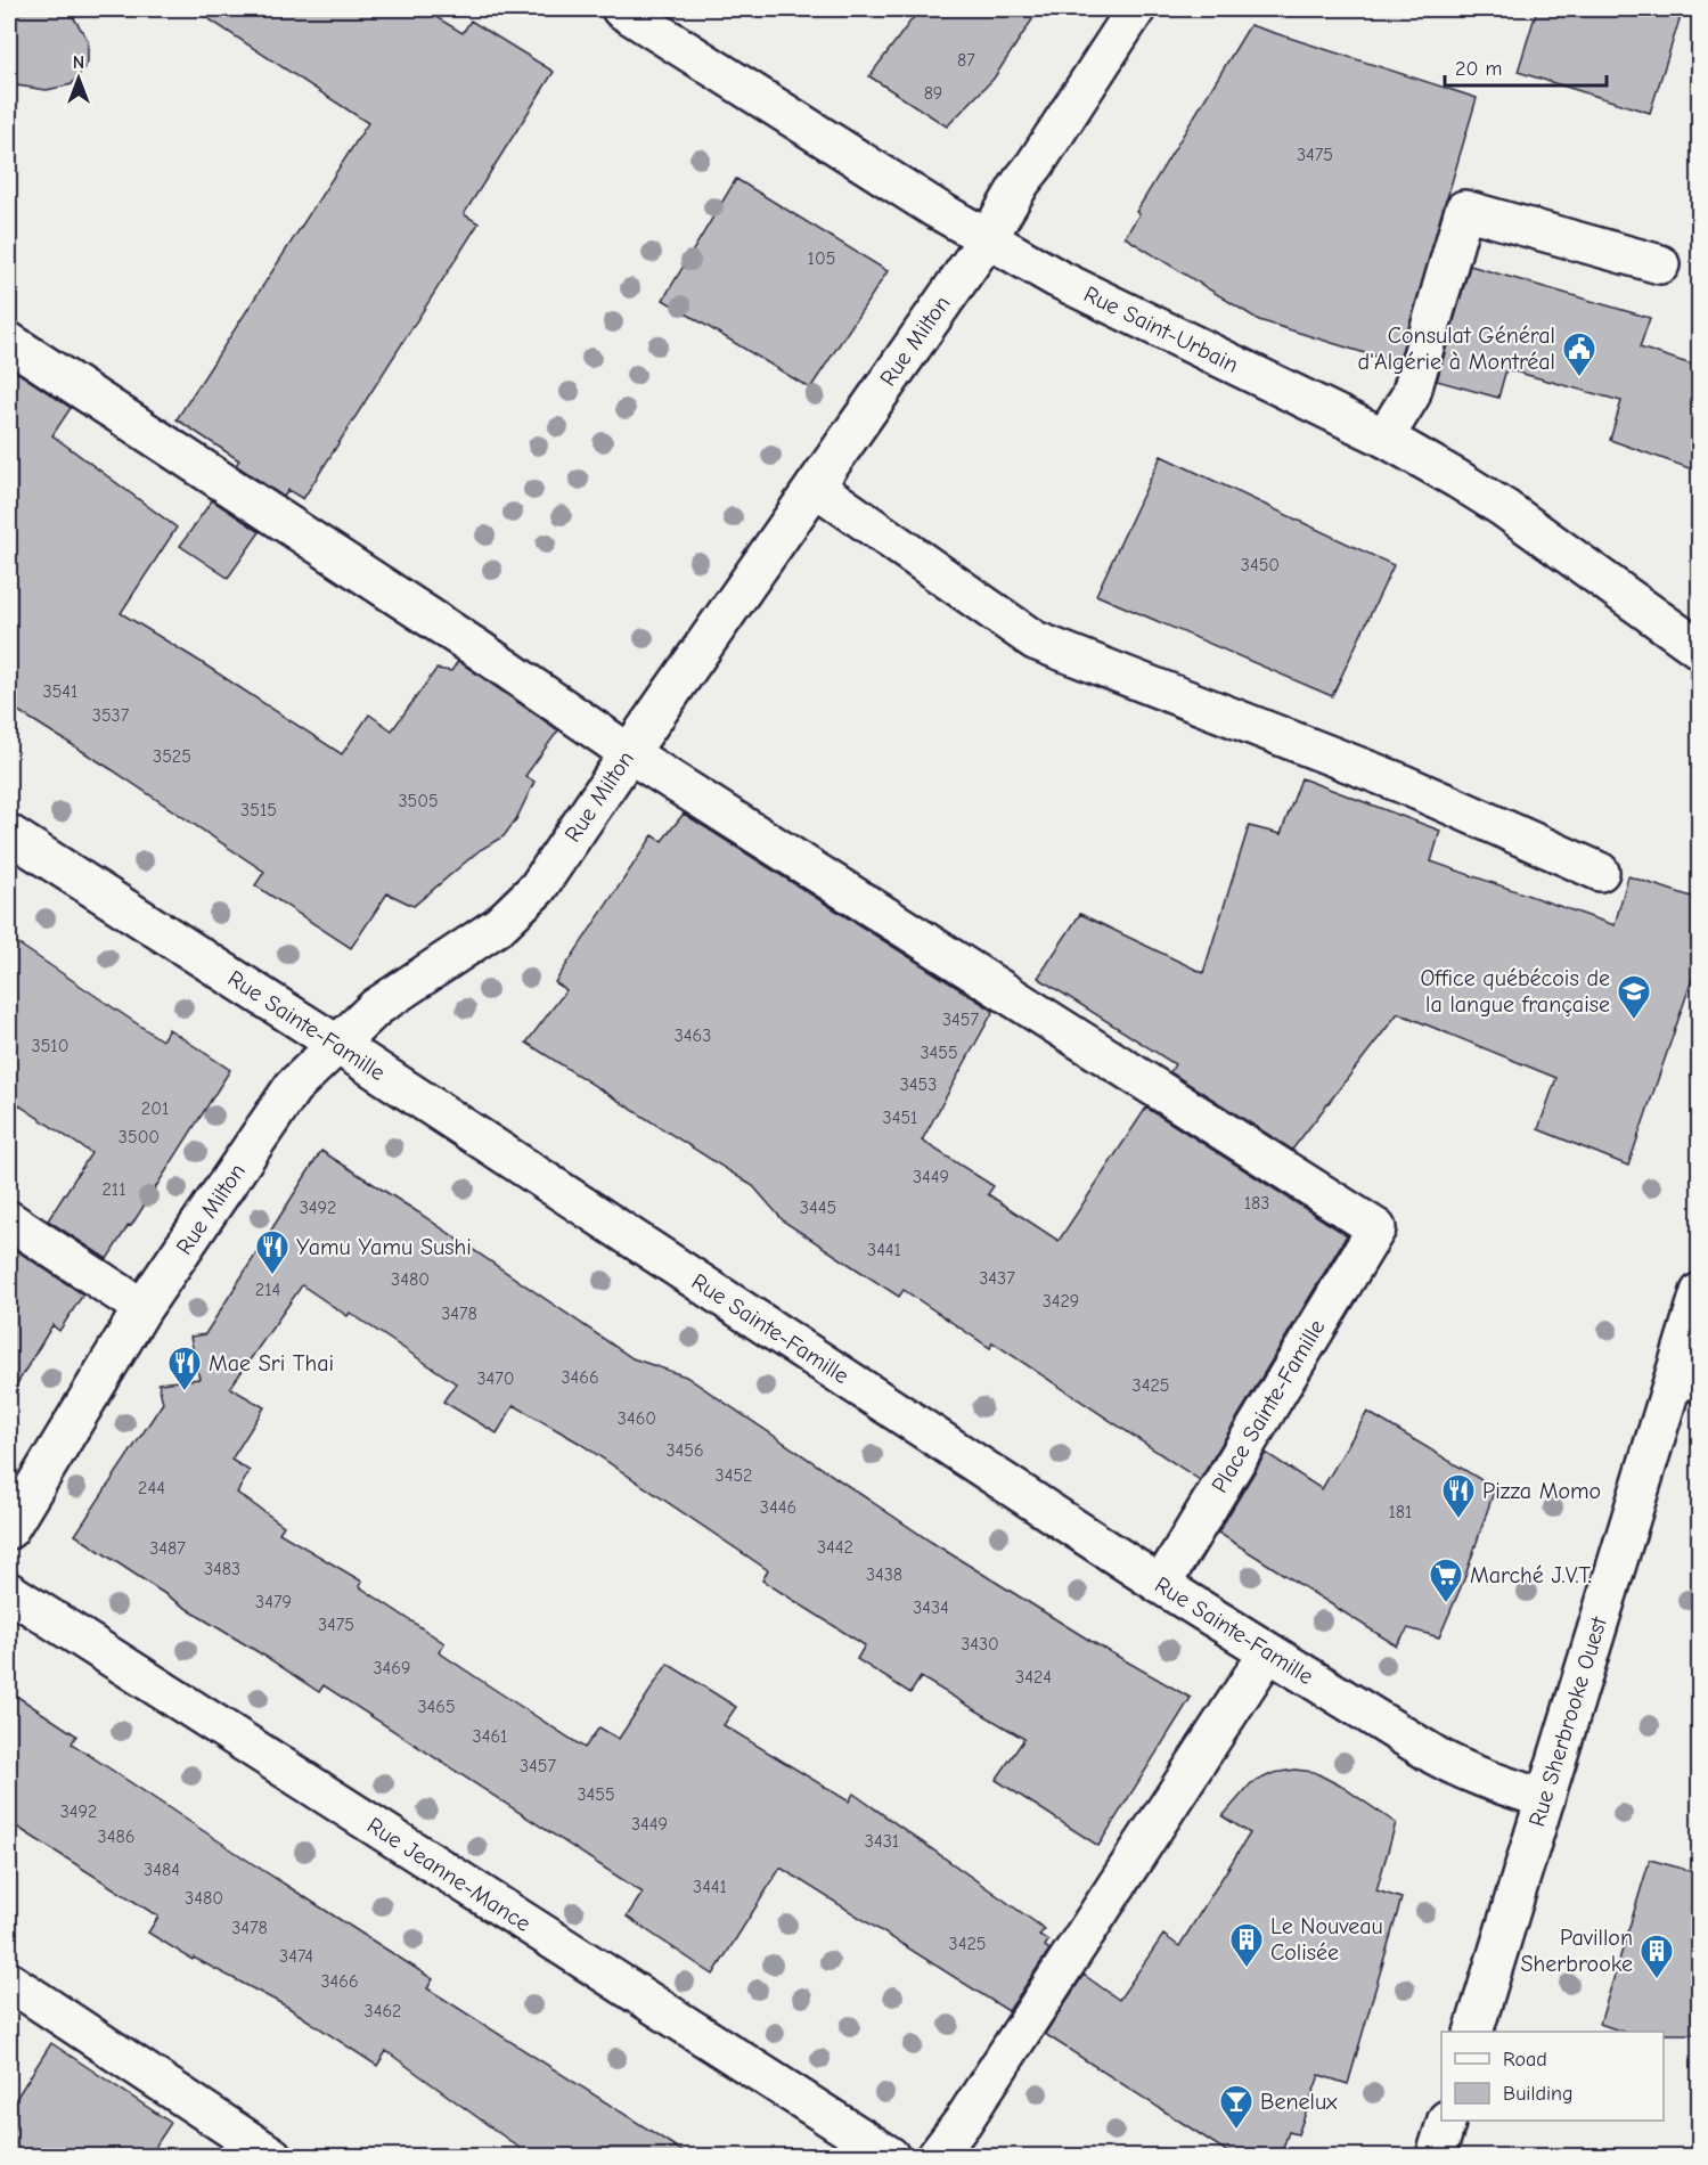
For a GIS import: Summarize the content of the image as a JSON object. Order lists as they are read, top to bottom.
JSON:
{
  "streets": {
    "street": [
      "Rue Saint-Urbain",
      "Rue Milton",
      "Rue Sainte-Famille",
      "Place Sainte-Famille",
      "Rue Sherbrooke Ouest",
      "Rue Jeanne-Mance"
    ]
  },
  "crossings": [
    ["Rue Saint-Urbain", "Rue Milton"],
    ["Rue Milton", "Rue Sainte-Famille"],
    ["Rue Milton", "Place Sainte-Famille"],
    ["Rue Sainte-Famille", "Place Sainte-Famille"],
    ["Rue Sainte-Famille", "Rue Sherbrooke Ouest"]
  ],
  "places": {
    "public building": ["Consulat Général d'Algérie à Montréal"],
    "school or university": ["Office québécois de la langue française"],
    "restaurant": ["Yamu Yamu Sushi", "Mae Sri Thai", "Pizza Momo"],
    "supermarket": ["Marché J.V.T."],
    "building": ["Le Nouveau Colisée", "Pavillon Sherbrooke"],
    "bar": ["Benelux"]
  },
  "house_numbers": [
    "87",
    "89",
    "3475",
    "105",
    "3450",
    "3541",
    "3537",
    "3525",
    "3505",
    "3515",
    "3457",
    "3463",
    "3510",
    "3455",
    "3453",
    "201",
    "3451",
    "3500",
    "3449",
    "211",
    "183",
    "3492",
    "3445",
    "3441",
    "3437",
    "3480",
    "214",
    "3429",
    "3478",
    "3466",
    "3470",
    "3425",
    "3460",
    "3456",
    "3452",
    "244",
    "3446",
    "181",
    "3442",
    "3487",
    "3483",
    "3438",
    "3479",
    "3434",
    "3475",
    "3430",
    "3469",
    "3424",
    "3465",
    "3461",
    "3457",
    "3455",
    "3492",
    "3449",
    "3486",
    "3431",
    "3484",
    "3441",
    "3480",
    "3478",
    "3425",
    "3474",
    "3466",
    "3462"
  ],
  "legend": ["Road", "Building"],
  "scale_bar": "20 m",
  "north": "top"
}
